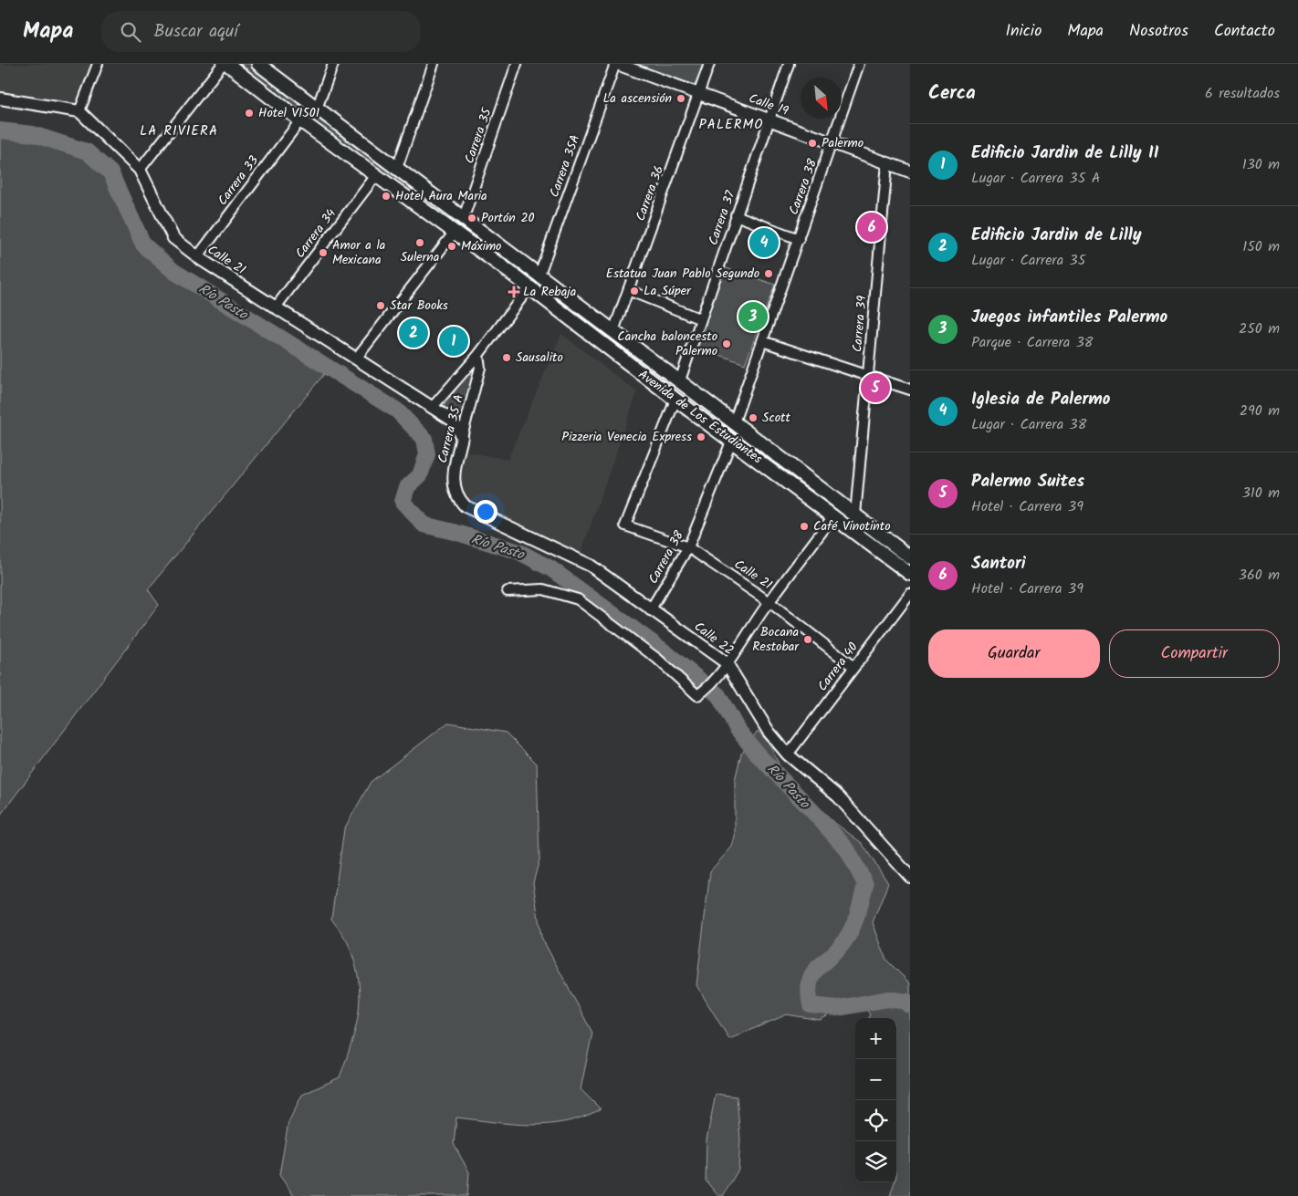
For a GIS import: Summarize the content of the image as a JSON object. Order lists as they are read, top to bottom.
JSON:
{
  "streets": {
    "main road": ["Avenida de Los Estudiantes"],
    "street": [
      "Calle 19",
      "Carrera 35",
      "Carrera 35A",
      "Carrera 33",
      "Carrera 38",
      "Carrera 36",
      "Carrera 37",
      "Carrera 34",
      "Calle 21",
      "Carrera 39",
      "Carrera 35 A",
      "Calle 22",
      "Carrera 40"
    ]
  },
  "crossings": [
    ["Calle 19", "Carrera 35A"],
    ["Calle 19", "Carrera 38"],
    ["Calle 19", "Carrera 36"],
    ["Calle 19", "Carrera 37"],
    ["Calle 19", "Carrera 39"],
    ["Carrera 35", "Avenida de Los Estudiantes"],
    ["Carrera 35A", "Avenida de Los Estudiantes"],
    ["Carrera 33", "Calle 21"],
    ["Carrera 33", "Avenida de Los Estudiantes"],
    ["Carrera 38", "Calle 21"],
    ["Carrera 38", "Avenida de Los Estudiantes"],
    ["Carrera 38", "Calle 22"],
    ["Carrera 36", "Avenida de Los Estudiantes"],
    ["Carrera 37", "Avenida de Los Estudiantes"],
    ["Carrera 34", "Calle 21"],
    ["Carrera 34", "Avenida de Los Estudiantes"],
    ["Calle 21", "Avenida de Los Estudiantes"],
    ["Calle 21", "Carrera 35 A"],
    ["Calle 21", "Carrera 40"],
    ["Carrera 39", "Avenida de Los Estudiantes"],
    ["Avenida de Los Estudiantes", "Carrera 35 A"],
    ["Carrera 35 A", "Calle 22"],
    ["Calle 22", "Carrera 40"]
  ],
  "districts": ["PALERMO", "LA RIVIERA"],
  "water": ["Río Pasto"],
  "places": {
    "other": [
      "La ascensión",
      "Hotel V1501",
      "Palermo",
      "Hotel Aura Maria",
      "Portón 20",
      "Sulerna",
      "Máximo",
      "Amor a la Mexicana",
      "Estatua Juan Pablo Segundo",
      "La Súper",
      "Star Books",
      "Cancha baloncesto Palermo",
      "Sausalito",
      "Scott",
      "Pizzeria Venecia Express",
      "Café Vinotinto",
      "Bocana Restobar"
    ],
    "health": ["La Rebaja"]
  },
  "north": "bottom right",
  "page": {
    "header": "Mapa",
    "search": "Buscar aquí",
    "nav": [
      "Inicio",
      "Mapa",
      "Nosotros",
      "Contacto"
    ],
    "heading": ["Cerca", "6 resultados"],
    "list": [
      {
        "mark": "1",
        "name": "Edificio Jardin de Lilly II",
        "note": "Lugar · Carrera 35 A",
        "value": "130 m"
      },
      {
        "mark": "2",
        "name": "Edificio Jardin de Lilly",
        "note": "Lugar · Carrera 35",
        "value": "150 m"
      },
      {
        "mark": "3",
        "name": "Juegos infantiles Palermo",
        "note": "Parque · Carrera 38",
        "value": "250 m"
      },
      {
        "mark": "4",
        "name": "Iglesia de Palermo",
        "note": "Lugar · Carrera 38",
        "value": "290 m"
      },
      {
        "mark": "5",
        "name": "Palermo Suites",
        "note": "Hotel · Carrera 39",
        "value": "310 m"
      },
      {
        "mark": "6",
        "name": "Santori",
        "note": "Hotel · Carrera 39",
        "value": "360 m"
      }
    ],
    "pins": [
      "6",
      "4",
      "3",
      "2",
      "1",
      "5"
    ],
    "buttons": ["Guardar", "Compartir"],
    "map_buttons": ["+", "−"]
  }
}
